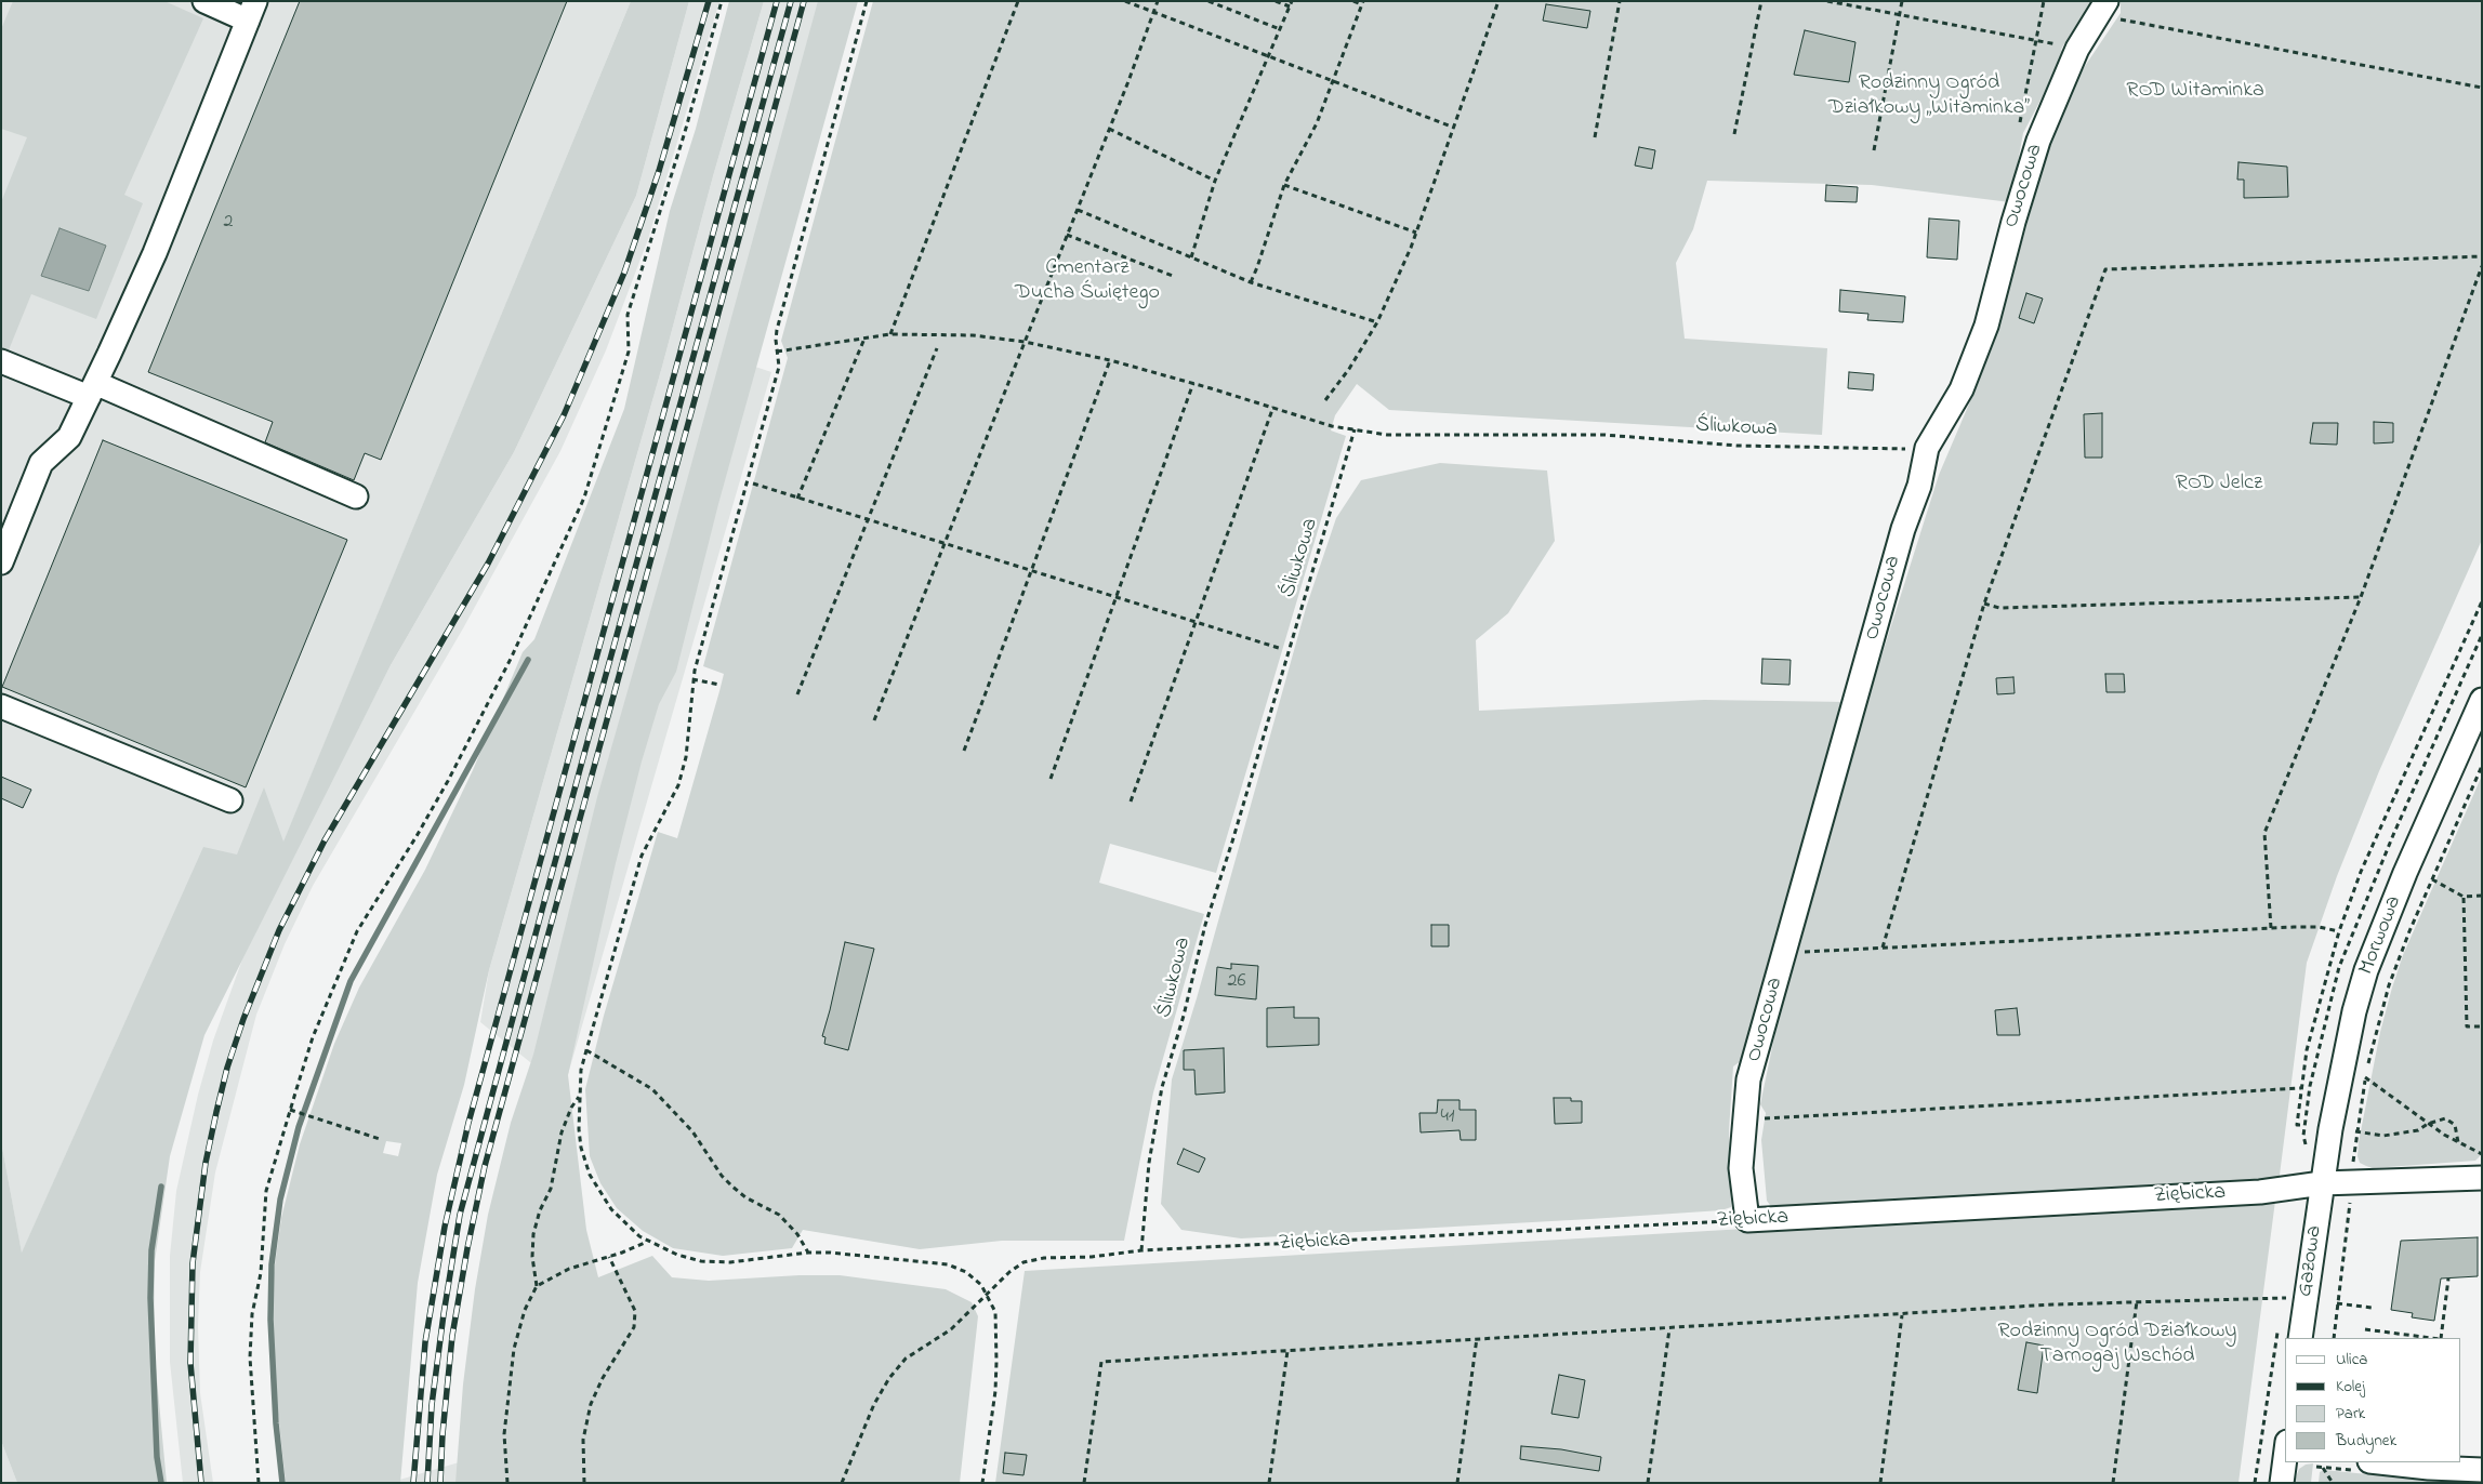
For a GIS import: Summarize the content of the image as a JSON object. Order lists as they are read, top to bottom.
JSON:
{
  "streets": {
    "street": [
      "Owocowa",
      "Morwowa",
      "Ziębicka",
      "Gazowa"
    ],
    "path": ["Śliwkowa"]
  },
  "crossings": [
    ["Owocowa", "Śliwkowa"],
    ["Owocowa", "Ziębicka"],
    ["Śliwkowa", "Ziębicka"],
    ["Morwowa", "Ziębicka"],
    ["Morwowa", "Gazowa"],
    ["Ziębicka", "Gazowa"]
  ],
  "parks": [
    "Rodzinny Ogród Działkowy „Witaminka”",
    "ROD Witaminka",
    "Cmentarz Ducha Świętego",
    "ROD Jelcz",
    "Rodzinny Ogród Działkowy Tarnogaj Wschód"
  ],
  "house_numbers": ["2", "26", "41"],
  "legend": [
    "Ulica",
    "Kolej",
    "Park",
    "Budynek"
  ]
}
